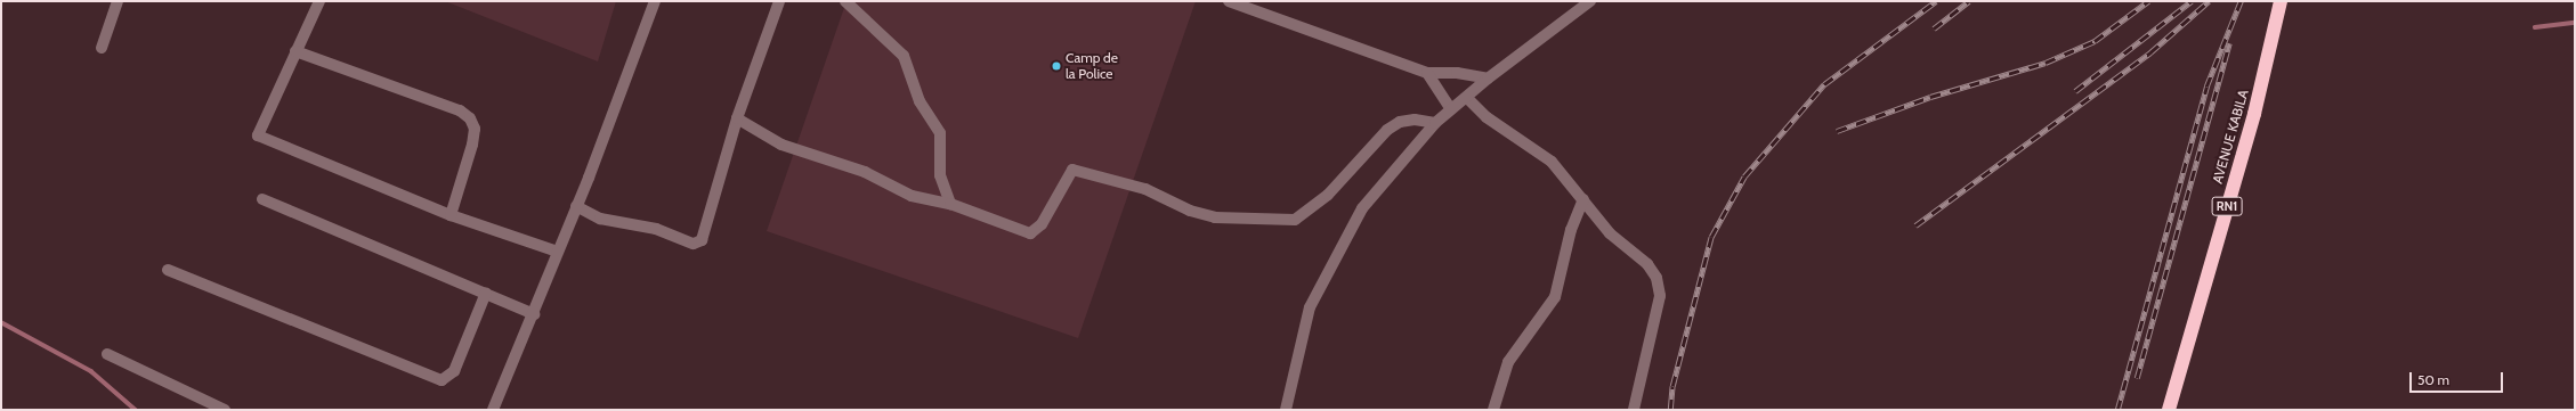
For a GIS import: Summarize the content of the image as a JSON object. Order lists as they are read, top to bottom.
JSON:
{
  "streets": {
    "highway": ["AVENUE KABILA", "RN1"]
  },
  "places": ["Camp de la Police"],
  "scale_bar": "50 m"
}
